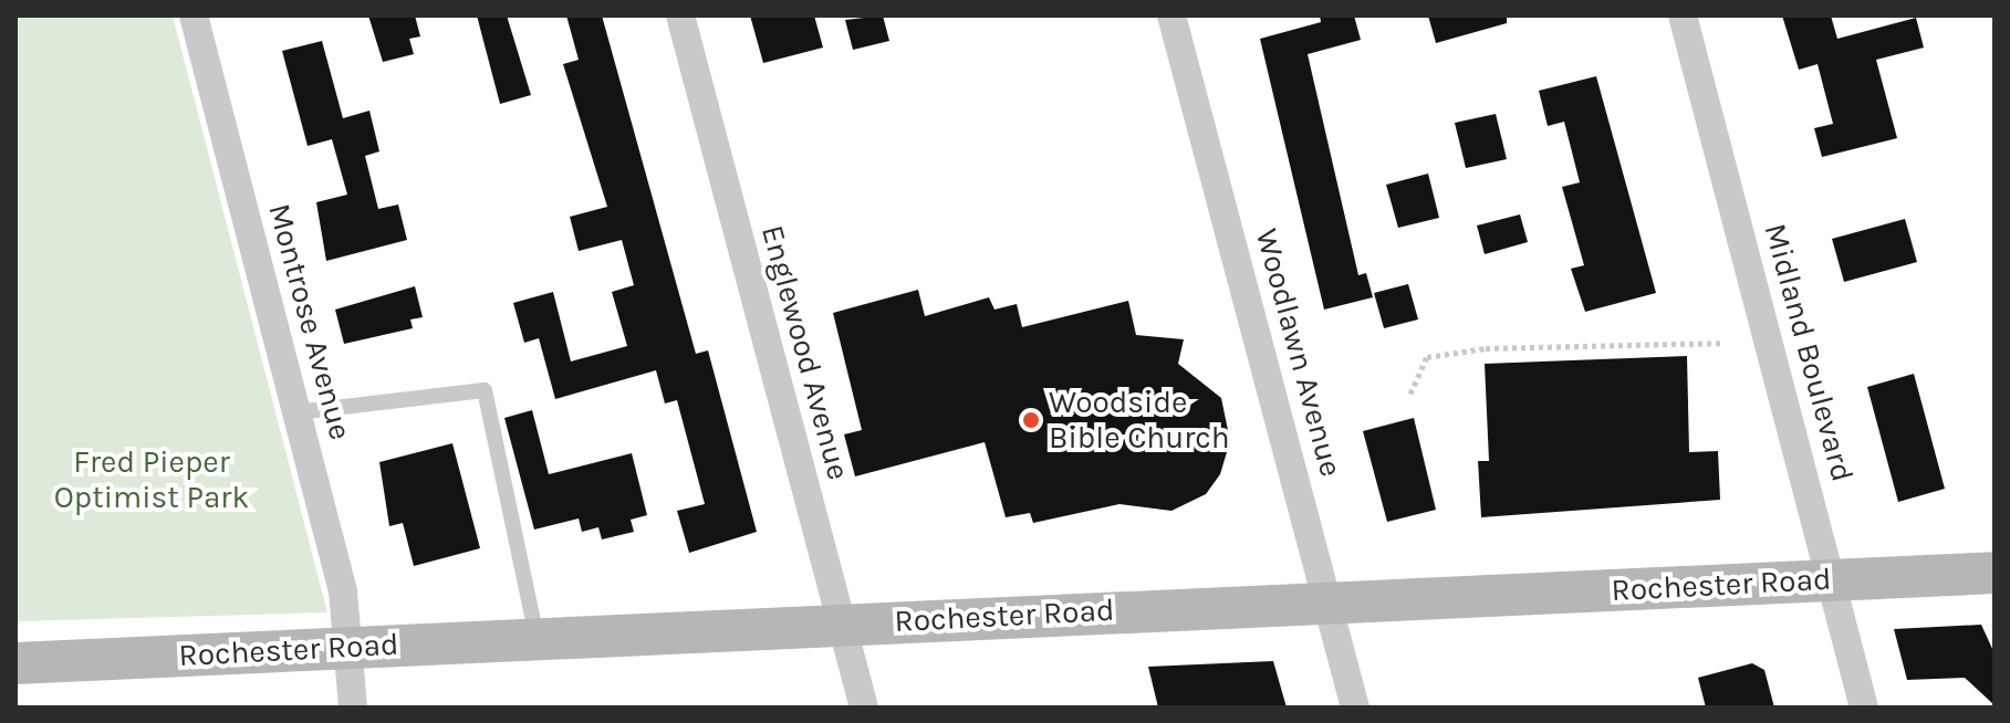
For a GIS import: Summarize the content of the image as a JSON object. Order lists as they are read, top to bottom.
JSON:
{
  "streets": {
    "main road": ["Rochester Road"],
    "street": [
      "Montrose Avenue",
      "Englewood Avenue",
      "Woodlawn Avenue",
      "Midland Boulevard"
    ]
  },
  "crossings": [
    ["Montrose Avenue", "Rochester Road"],
    ["Englewood Avenue", "Rochester Road"],
    ["Woodlawn Avenue", "Rochester Road"],
    ["Midland Boulevard", "Rochester Road"]
  ],
  "parks": ["Fred Pieper Optimist Park"],
  "places": ["Woodside Bible Church"]
}
